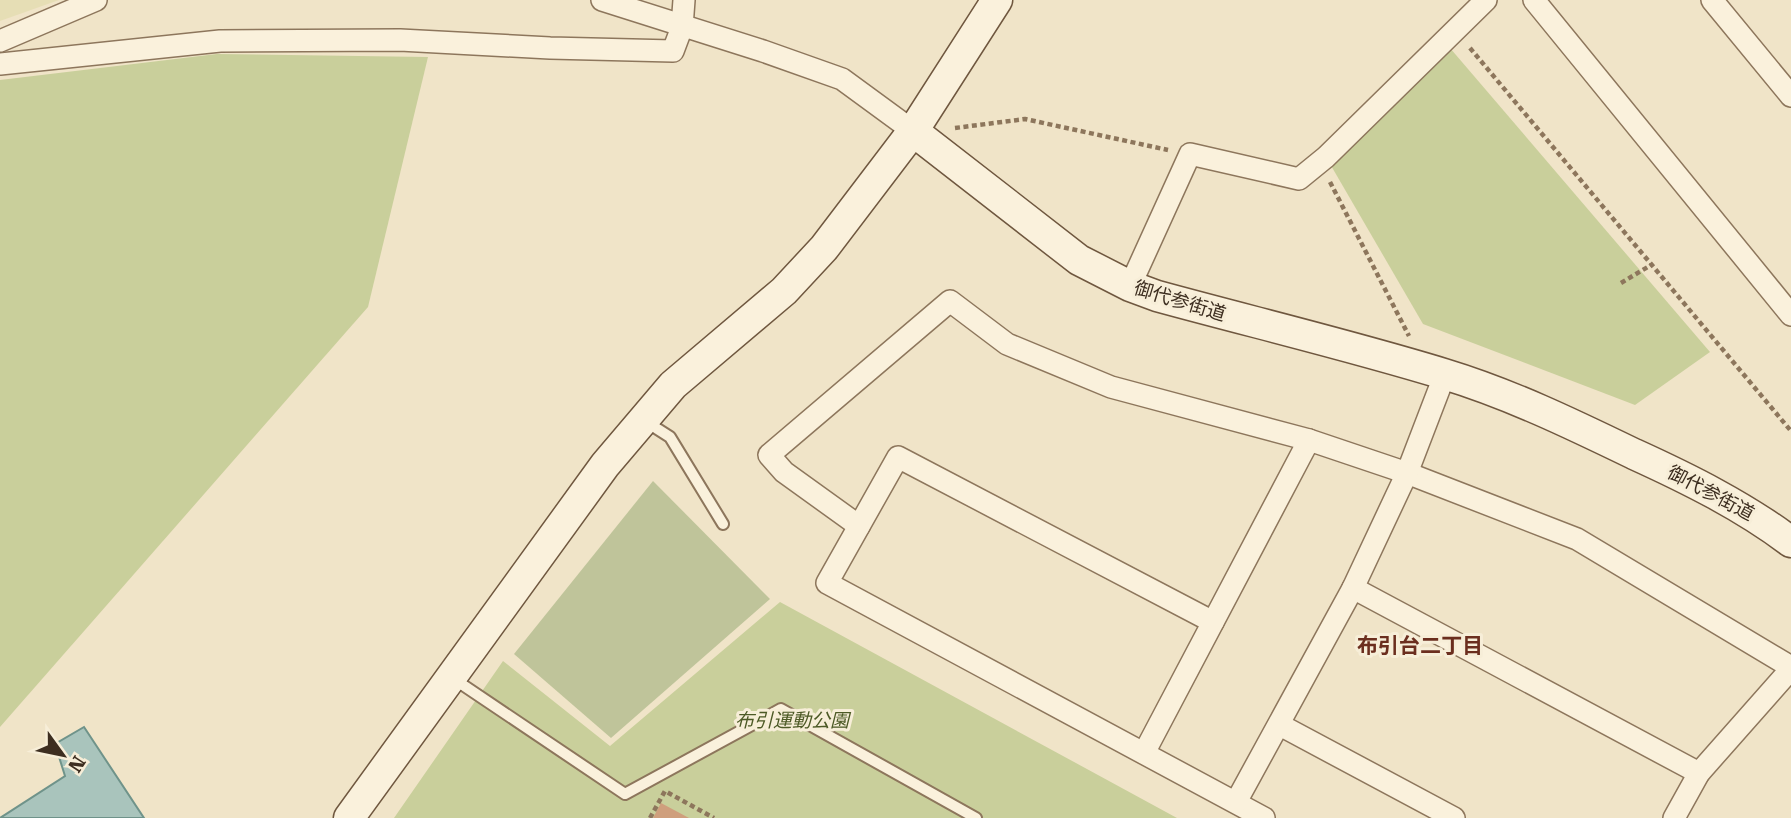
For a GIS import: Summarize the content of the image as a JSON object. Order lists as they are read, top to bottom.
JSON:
{
  "streets": {
    "street": ["御代参街道"]
  },
  "districts": ["布引台二丁目"],
  "parks": ["布引運動公園"],
  "north": "bottom right"
}
